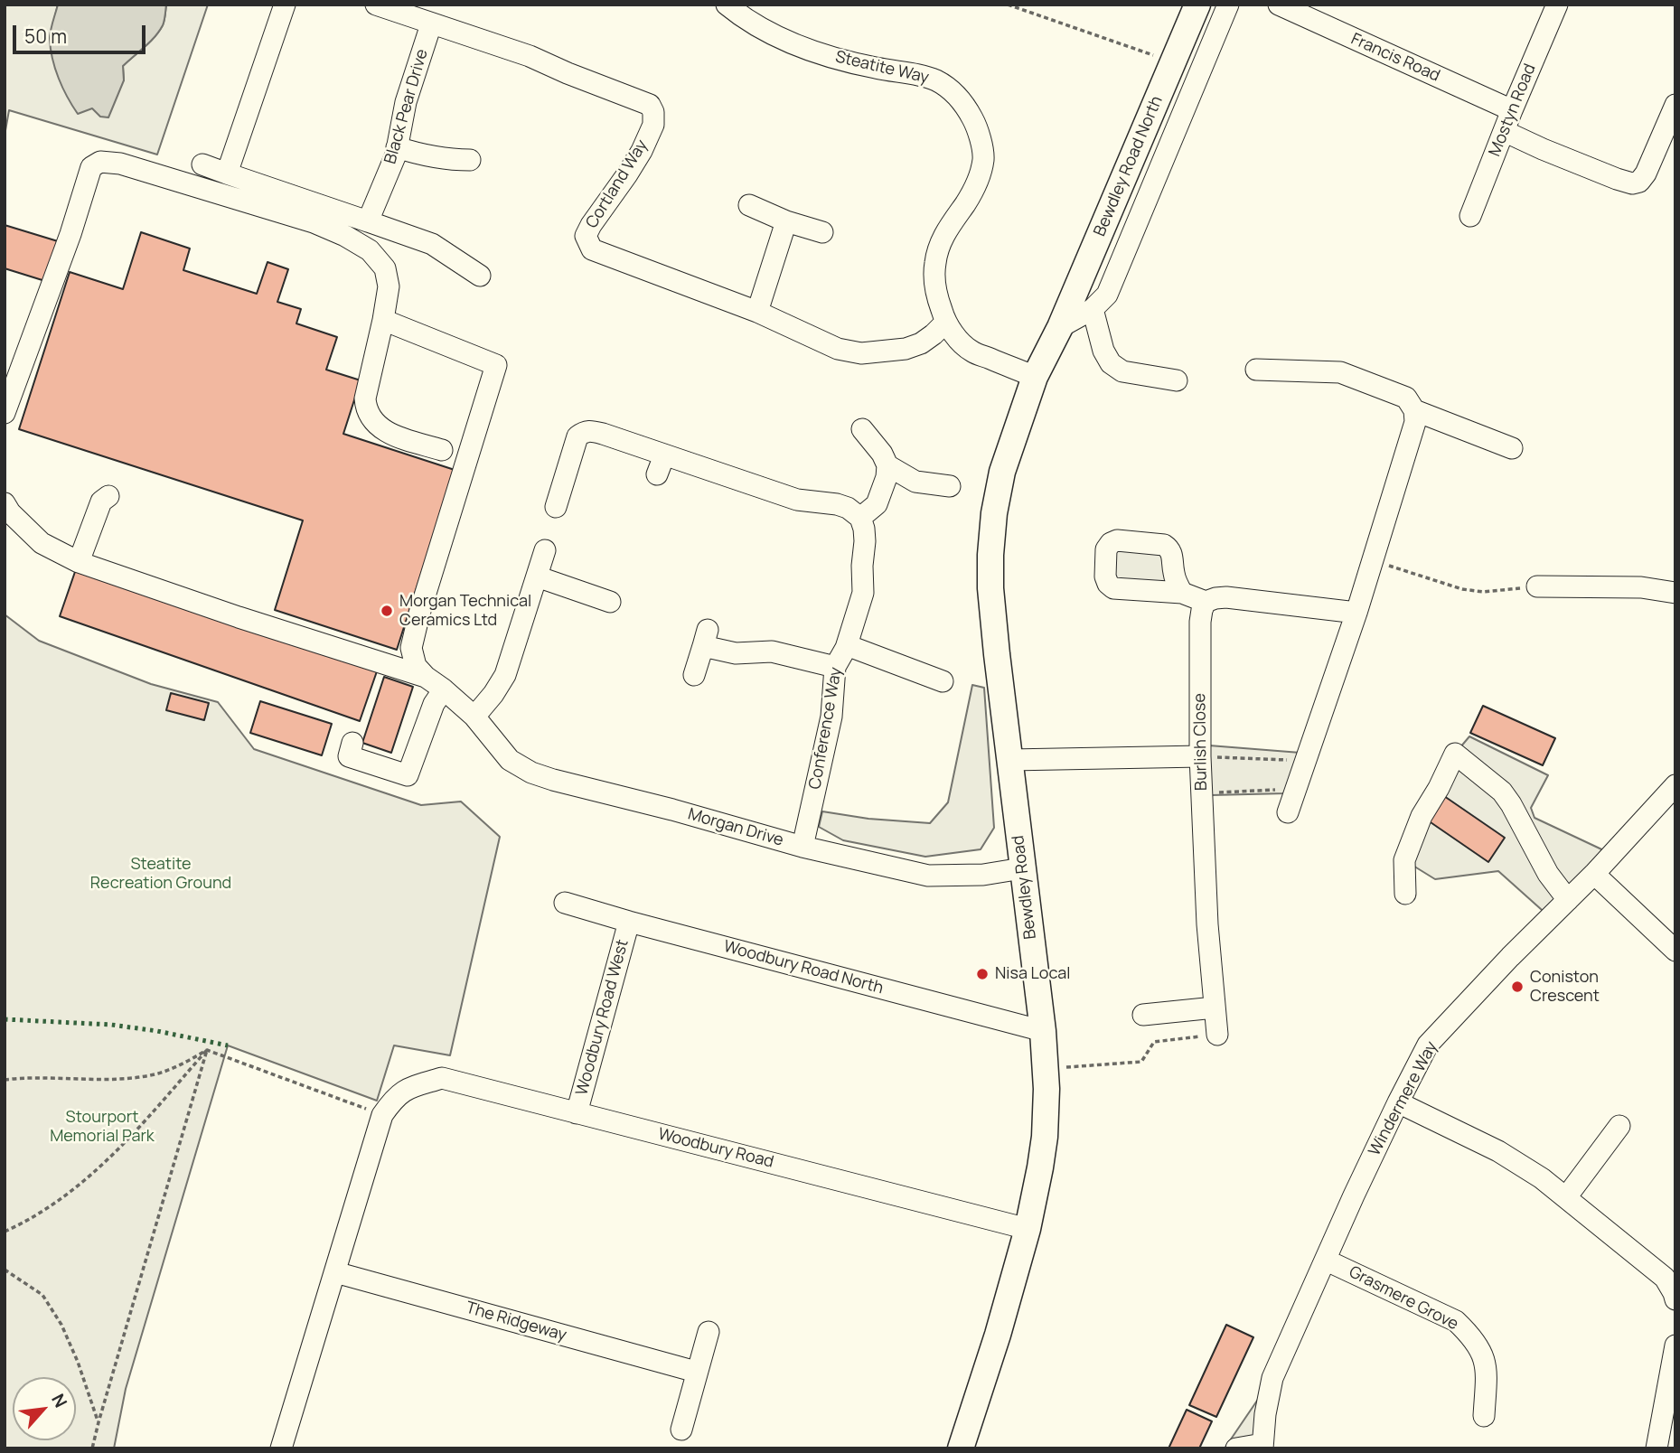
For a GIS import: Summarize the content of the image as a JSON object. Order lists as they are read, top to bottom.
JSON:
{
  "streets": {
    "main road": ["Bewdley Road North", "Bewdley Road"],
    "street": [
      "Francis Road",
      "Steatite Way",
      "Black Pear Drive",
      "Mostyn Road",
      "Cortland Way",
      "Conference Way",
      "Burlish Close",
      "Morgan Drive",
      "Woodbury Road North",
      "Woodbury Road West",
      "Windermere Way",
      "Woodbury Road",
      "Grasmere Grove",
      "The Ridgeway"
    ]
  },
  "crossings": [
    ["Francis Road", "Mostyn Road"],
    ["Steatite Way", "Cortland Way"],
    ["Steatite Way", "Bewdley Road"],
    ["Black Pear Drive", "Cortland Way"],
    ["Bewdley Road North", "Bewdley Road"],
    ["Conference Way", "Morgan Drive"],
    ["Morgan Drive", "Bewdley Road"],
    ["Bewdley Road", "Woodbury Road North"],
    ["Bewdley Road", "Woodbury Road"],
    ["Woodbury Road North", "Woodbury Road West"],
    ["Woodbury Road West", "Woodbury Road"],
    ["Windermere Way", "Grasmere Grove"]
  ],
  "parks": ["Steatite Recreation Ground", "Stourport Memorial Park"],
  "places": ["Morgan Technical Ceramics Ltd", "Nisa Local", "Coniston Crescent"],
  "scale_bar": "50 m",
  "north": "top right"
}
